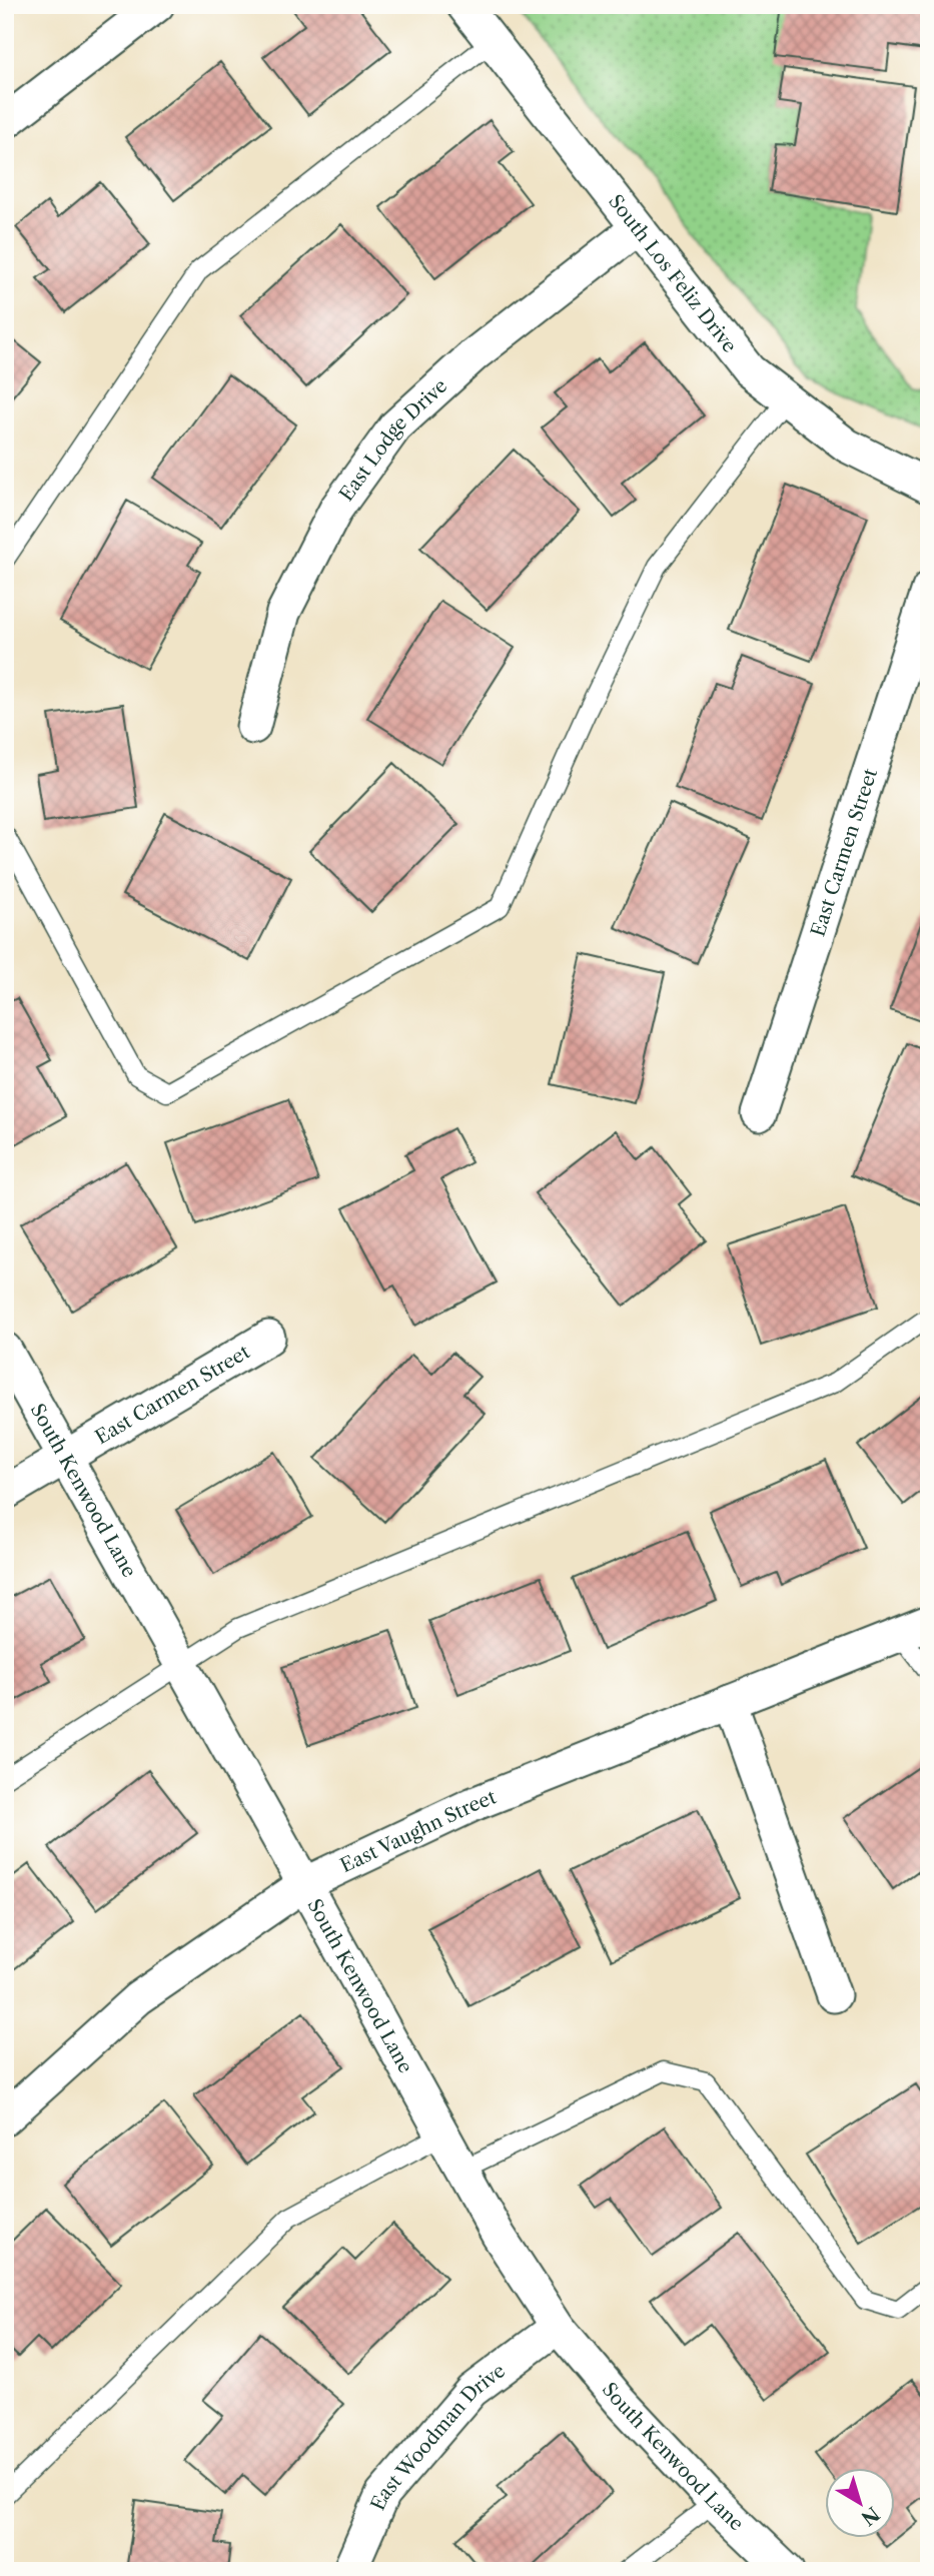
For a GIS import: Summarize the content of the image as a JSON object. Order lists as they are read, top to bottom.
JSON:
{
  "streets": {
    "street": [
      "South Los Feliz Drive",
      "East Lodge Drive",
      "East Carmen Street",
      "South Kenwood Lane",
      "East Vaughn Street",
      "East Woodman Drive"
    ]
  },
  "crossings": [
    ["South Los Feliz Drive", "East Lodge Drive"],
    ["East Carmen Street", "South Kenwood Lane"],
    ["South Kenwood Lane", "East Vaughn Street"],
    ["South Kenwood Lane", "East Woodman Drive"]
  ],
  "north": "bottom right"
}
